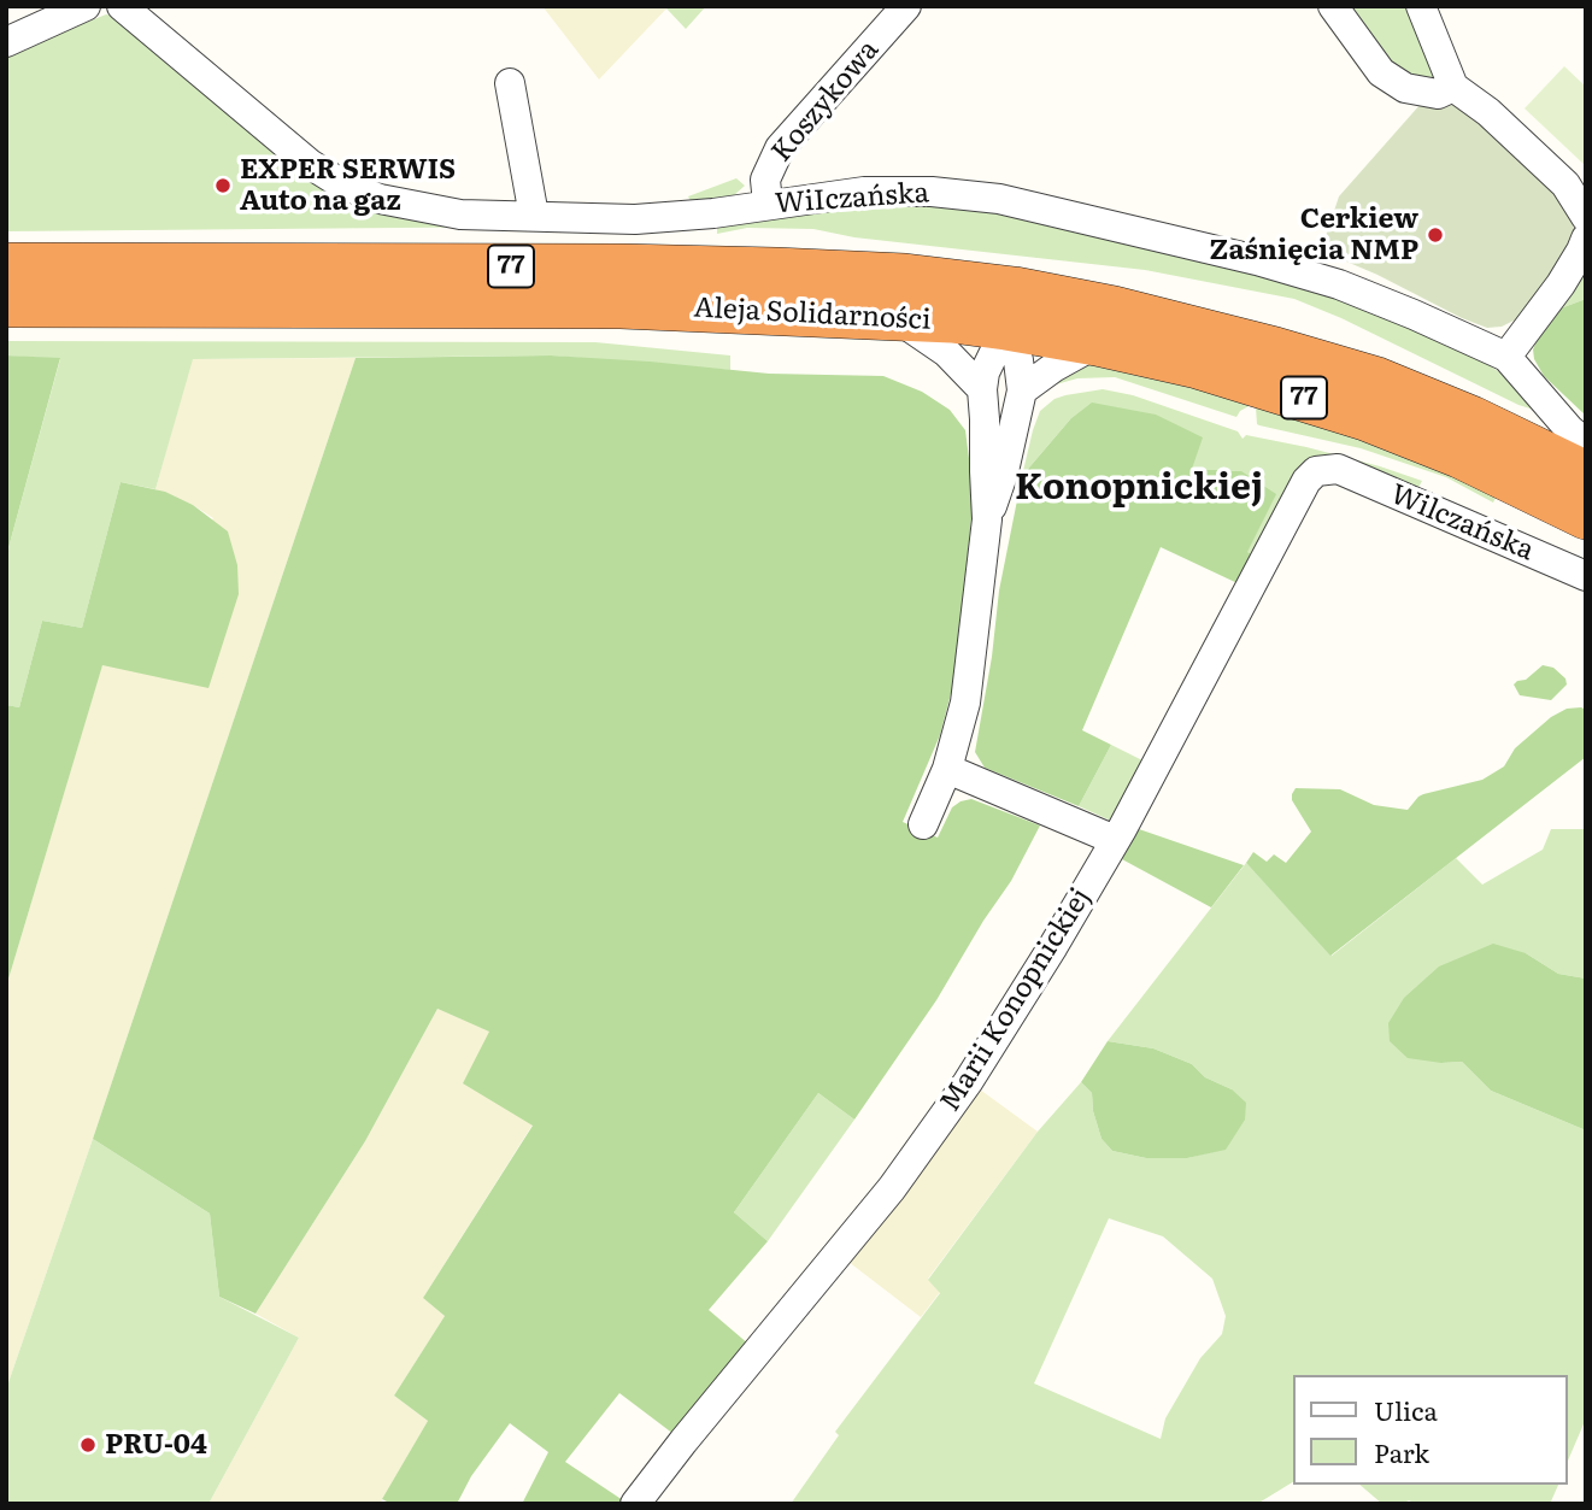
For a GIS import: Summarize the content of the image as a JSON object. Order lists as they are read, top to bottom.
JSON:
{
  "streets": {
    "highway": ["77", "Aleja Solidarności"],
    "street": [
      "Koszykowa",
      "WiIczańska",
      "Wilczańska",
      "Marii Konopnickiej"
    ]
  },
  "crossings": [
    ["Koszykowa", "WiIczańska"],
    ["Wilczańska", "Marii Konopnickiej"]
  ],
  "districts": ["Konopnickiej"],
  "places": ["EXPER SERWIS Auto na gaz", "Cerkiew Zaśnięcia NMP", "PRU-04"],
  "legend": ["Ulica", "Park"]
}
